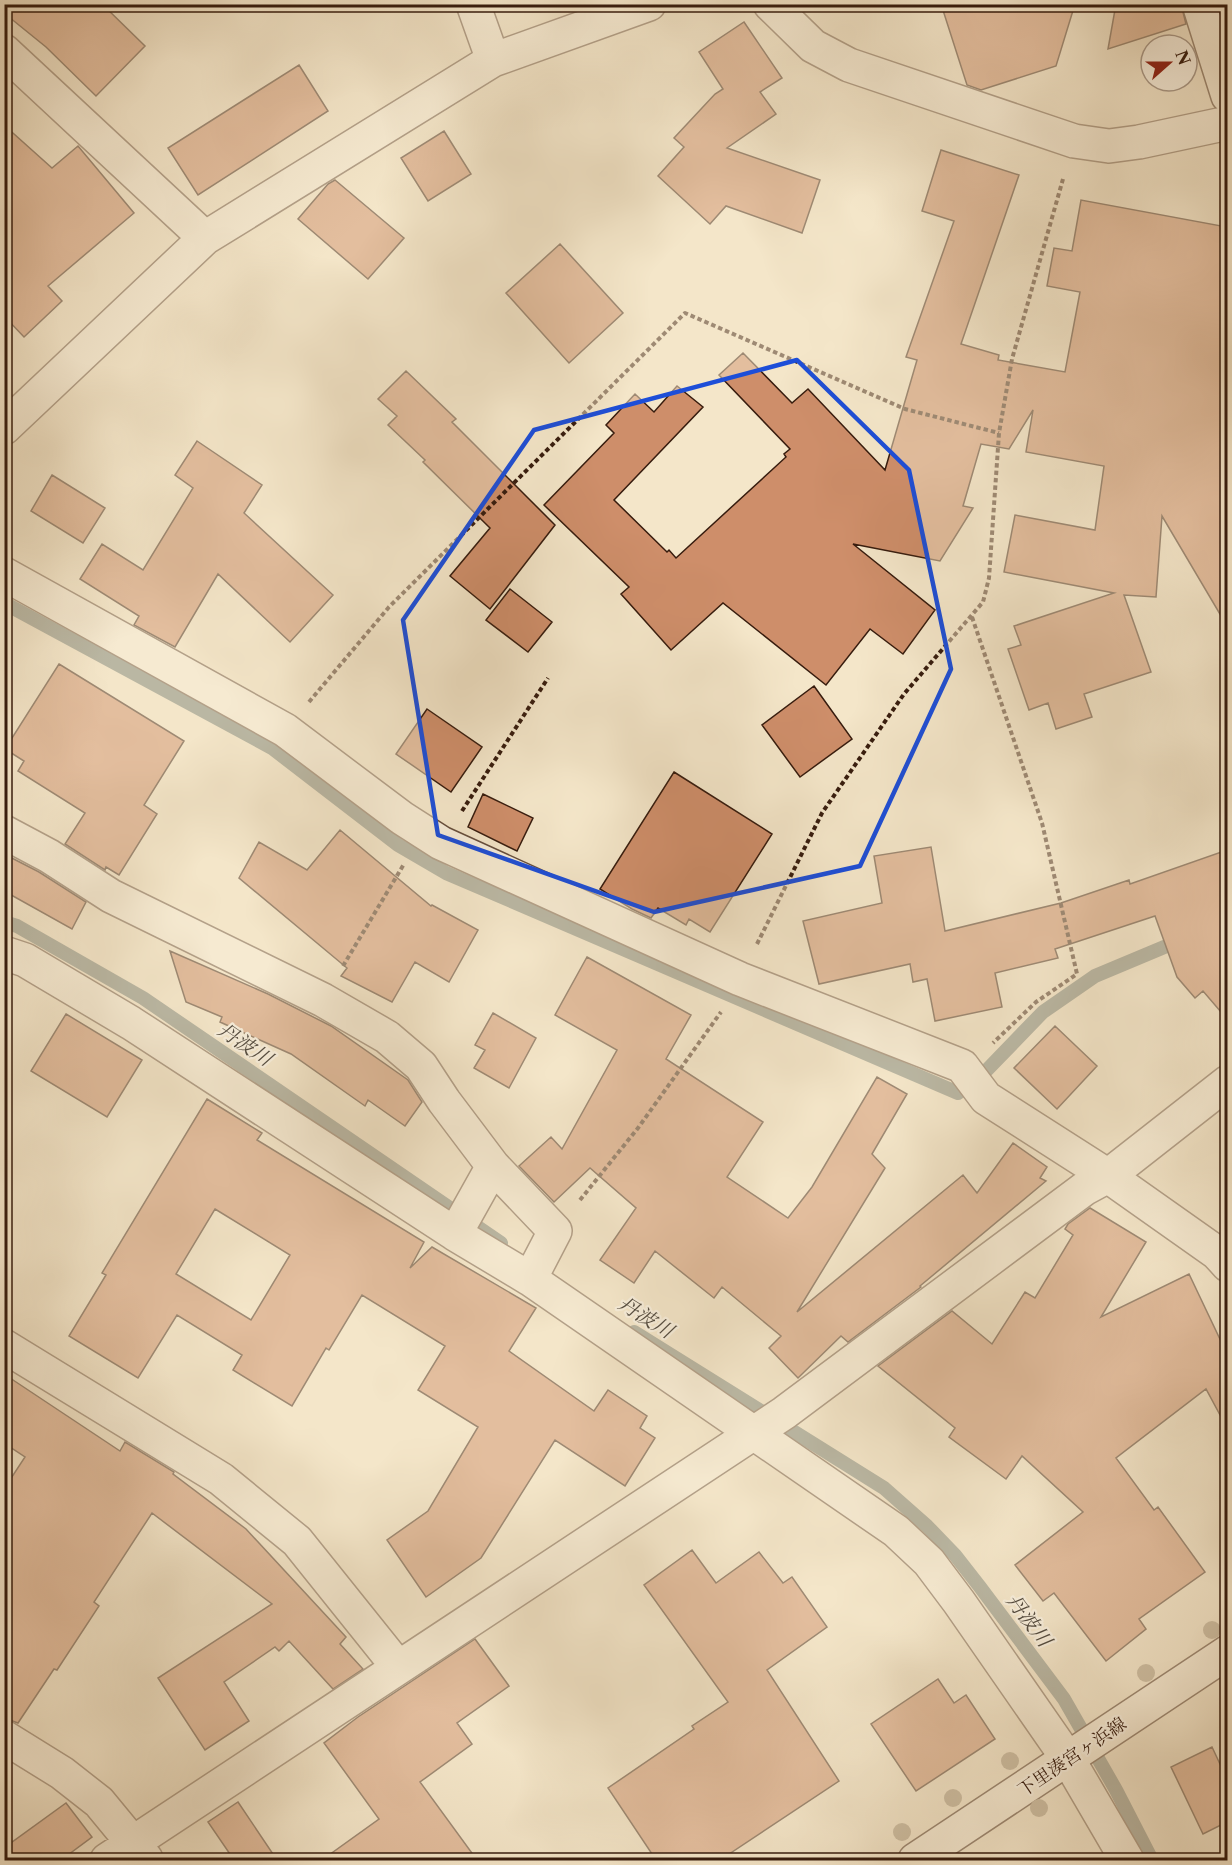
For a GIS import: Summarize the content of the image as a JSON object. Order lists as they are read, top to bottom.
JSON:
{
  "streets": {
    "street": ["下里湊宮ヶ浜線"]
  },
  "water": ["丹波川"],
  "north": "right"
}
